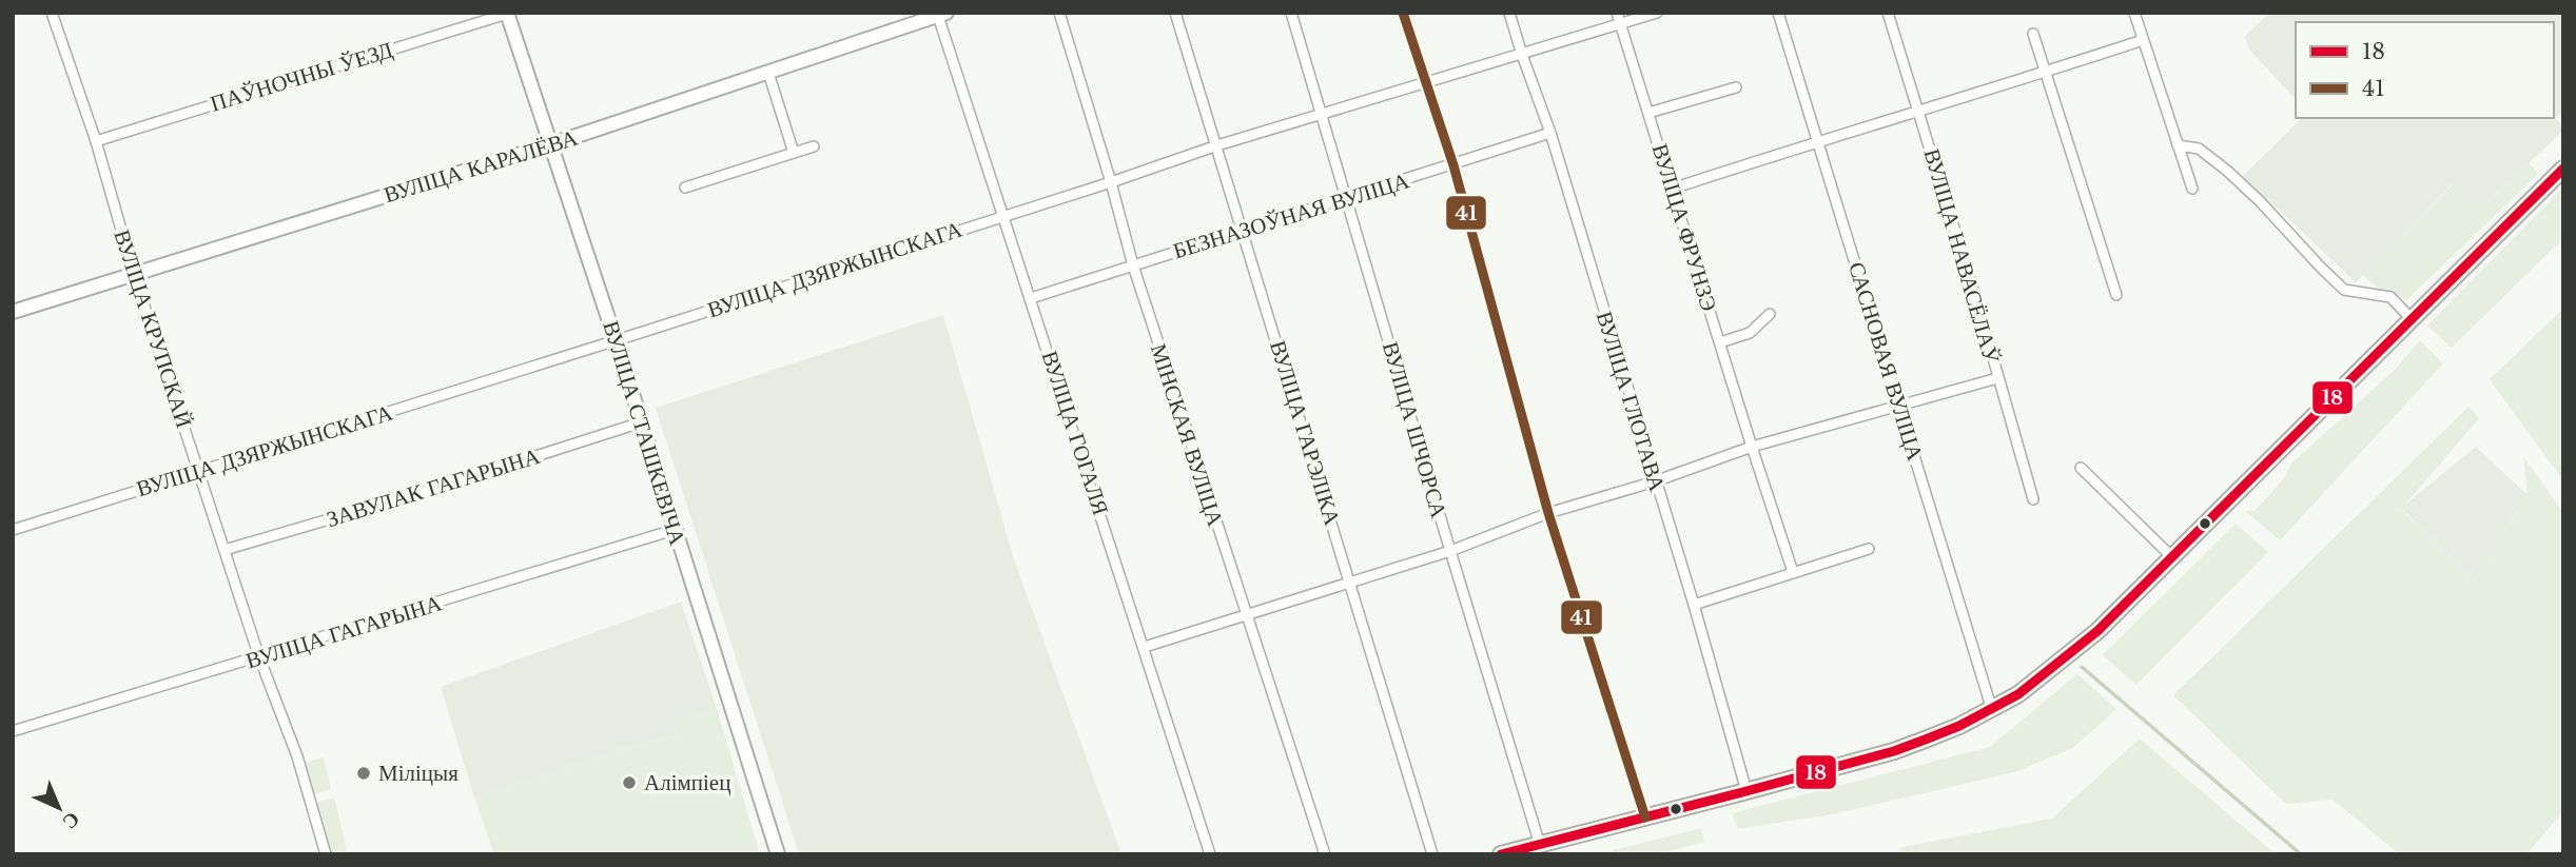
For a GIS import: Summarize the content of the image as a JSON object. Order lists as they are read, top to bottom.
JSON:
{
  "streets": {
    "street": [
      "ПАЎНОЧНЫ ЎЕЗД",
      "ВУЛІЦА КАРАЛЁВА",
      "БЕЗНАЗОЎНАЯ ВУЛІЦА",
      "ВУЛІЦА ФРУНЗЭ",
      "ВУЛІЦА НАВАСЁЛАЎ",
      "ВУЛІЦА ДЗЯРЖЫНСКАГА",
      "ВУЛІЦА КРУПСКАЙ",
      "САСНОВАЯ ВУЛІЦА",
      "ВУЛІЦА ГЛОТАВА",
      "ВУЛІЦА ШЧОРСА",
      "ВУЛІЦА СТАШКЕВІЧА",
      "ВУЛІЦА ГОГАЛЯ",
      "ВУЛІЦА ГАРЭЛІКА",
      "МІНСКАЯ ВУЛІЦА",
      "ЗАВУЛАК ГАГАРЫНА",
      "ВУЛІЦА ГАГАРЫНА"
    ]
  },
  "crossings": [
    ["ПАЎНОЧНЫ ЎЕЗД", "ВУЛІЦА КРУПСКАЙ"],
    ["ПАЎНОЧНЫ ЎЕЗД", "ВУЛІЦА СТАШКЕВІЧА"],
    ["ВУЛІЦА КАРАЛЁВА", "ВУЛІЦА КРУПСКАЙ"],
    ["ВУЛІЦА КАРАЛЁВА", "ВУЛІЦА СТАШКЕВІЧА"],
    ["ВУЛІЦА КАРАЛЁВА", "ВУЛІЦА ГОГАЛЯ"],
    ["БЕЗНАЗОЎНАЯ ВУЛІЦА", "ВУЛІЦА ГЛОТАВА"],
    ["БЕЗНАЗОЎНАЯ ВУЛІЦА", "ВУЛІЦА ШЧОРСА"],
    ["БЕЗНАЗОЎНАЯ ВУЛІЦА", "ВУЛІЦА ГОГАЛЯ"],
    ["БЕЗНАЗОЎНАЯ ВУЛІЦА", "ВУЛІЦА ГАРЭЛІКА"],
    ["БЕЗНАЗОЎНАЯ ВУЛІЦА", "МІНСКАЯ ВУЛІЦА"],
    ["ВУЛІЦА ФРУНЗЭ", "ВУЛІЦА ДЗЯРЖЫНСКАГА"],
    ["ВУЛІЦА ДЗЯРЖЫНСКАГА", "ВУЛІЦА КРУПСКАЙ"],
    ["ВУЛІЦА ДЗЯРЖЫНСКАГА", "ВУЛІЦА ГЛОТАВА"],
    ["ВУЛІЦА ДЗЯРЖЫНСКАГА", "ВУЛІЦА ШЧОРСА"],
    ["ВУЛІЦА ДЗЯРЖЫНСКАГА", "ВУЛІЦА СТАШКЕВІЧА"],
    ["ВУЛІЦА ДЗЯРЖЫНСКАГА", "ВУЛІЦА ГОГАЛЯ"],
    ["ВУЛІЦА ДЗЯРЖЫНСКАГА", "ВУЛІЦА ГАРЭЛІКА"],
    ["ВУЛІЦА ДЗЯРЖЫНСКАГА", "МІНСКАЯ ВУЛІЦА"],
    ["ВУЛІЦА КРУПСКАЙ", "ЗАВУЛАК ГАГАРЫНА"],
    ["ВУЛІЦА КРУПСКАЙ", "ВУЛІЦА ГАГАРЫНА"],
    ["ВУЛІЦА СТАШКЕВІЧА", "ЗАВУЛАК ГАГАРЫНА"],
    ["ВУЛІЦА СТАШКЕВІЧА", "ВУЛІЦА ГАГАРЫНА"]
  ],
  "places": ["Міліцыя", "Алімпіец"],
  "lines": ["transit line 41", "transit line 18"],
  "legend": ["18", "41"],
  "north": "bottom right"
}
